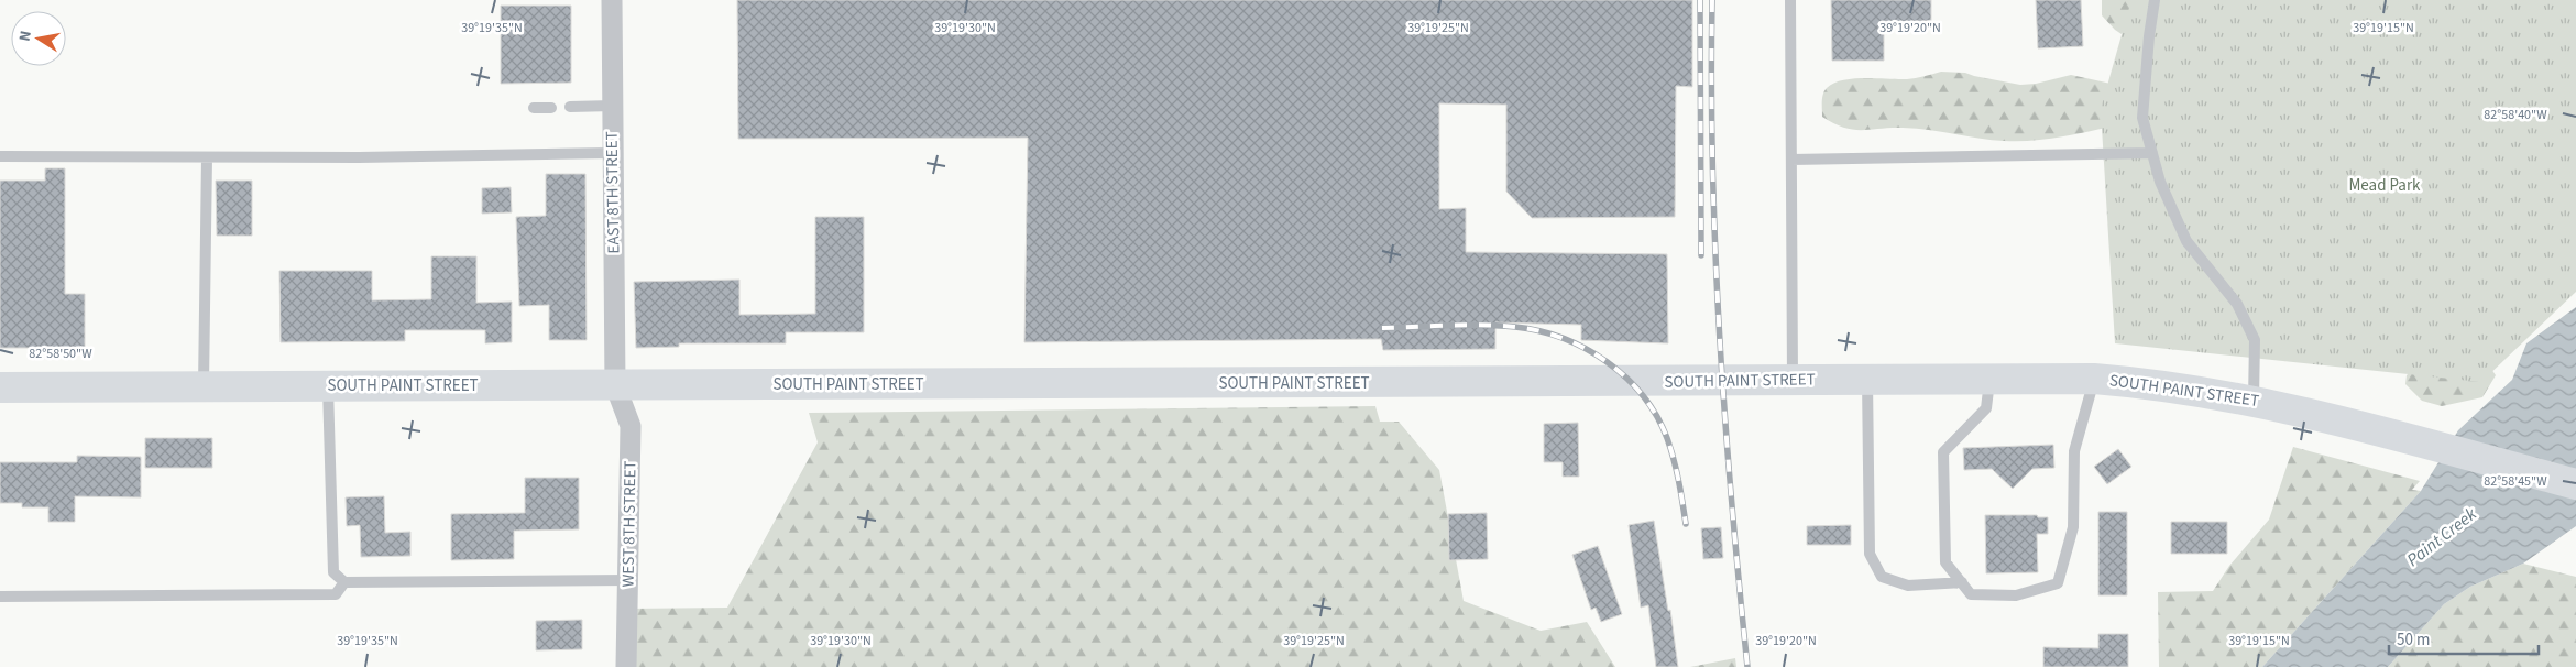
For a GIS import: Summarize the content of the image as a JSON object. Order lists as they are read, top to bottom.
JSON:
{
  "streets": {
    "main road": ["SOUTH PAINT STREET"],
    "street": ["EAST 8TH STREET", "WEST 8TH STREET"]
  },
  "crossings": [
    ["EAST 8TH STREET", "SOUTH PAINT STREET"],
    ["EAST 8TH STREET", "WEST 8TH STREET"],
    ["SOUTH PAINT STREET", "WEST 8TH STREET"]
  ],
  "water": ["Paint Creek"],
  "parks": ["Mead Park"],
  "scale_bar": "50 m",
  "north": "left",
  "coordinates": [
    "39°19'35\"N",
    "39°19'30\"N",
    "39°19'25\"N",
    "39°19'20\"N",
    "39°19'15\"N",
    "82°58'40\"W",
    "82°58'50\"W",
    "82°58'45\"W"
  ]
}
